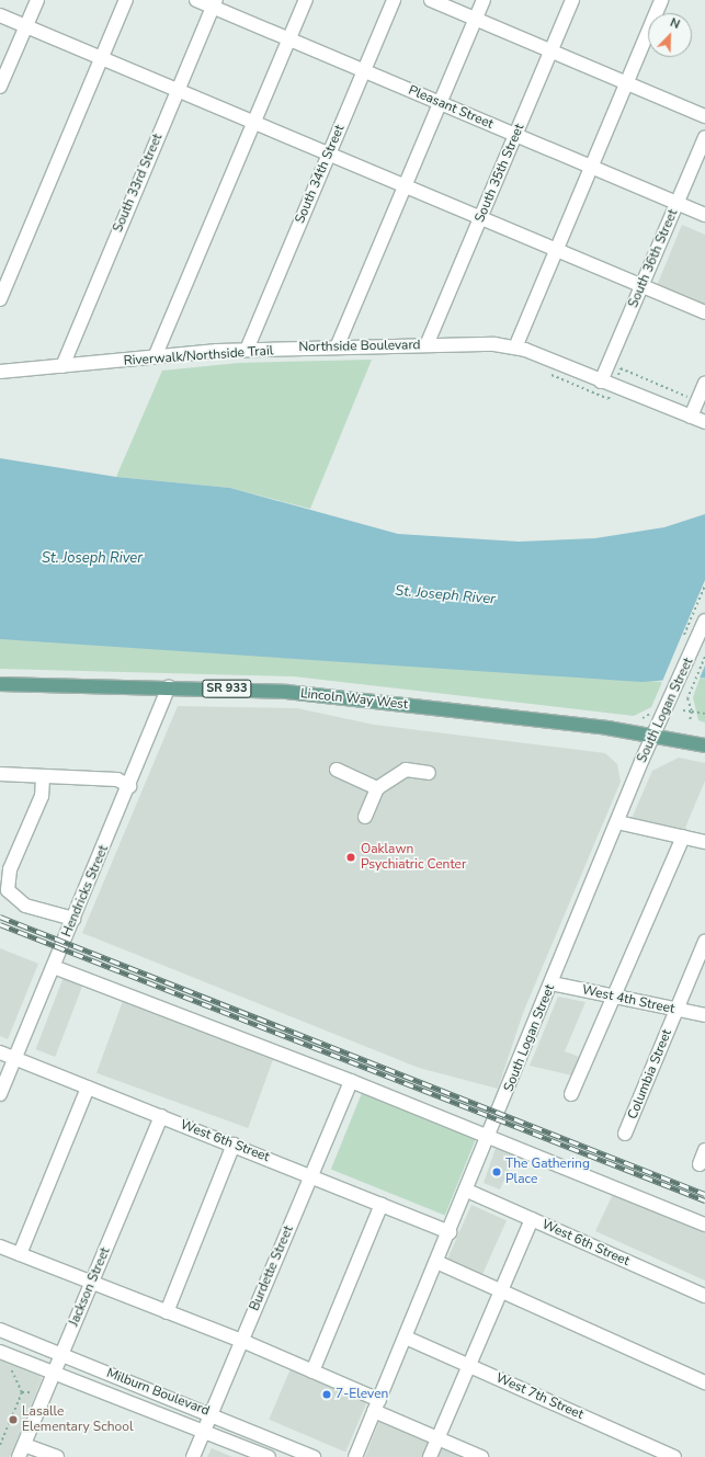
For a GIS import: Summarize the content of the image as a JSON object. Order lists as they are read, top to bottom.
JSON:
{
  "streets": {
    "main road": ["SR 933", "Lincoln Way West"],
    "street": [
      "Pleasant Street",
      "South 35th Street",
      "South 34th Street",
      "South 33rd Street",
      "South 36th Street",
      "Northside Boulevard",
      "South Logan Street",
      "Hendricks Street",
      "West 4th Street",
      "Columbia Street",
      "West 6th Street",
      "Burdette Street",
      "Jackson Street",
      "Milburn Boulevard",
      "West 7th Street"
    ]
  },
  "crossings": [
    ["Pleasant Street", "South 35th Street"],
    ["Pleasant Street", "South 34th Street"],
    ["Pleasant Street", "South 33rd Street"],
    ["Pleasant Street", "South 36th Street"],
    ["South 35th Street", "Northside Boulevard"],
    ["South 34th Street", "Northside Boulevard"],
    ["South 33rd Street", "Northside Boulevard"],
    ["South 36th Street", "Northside Boulevard"],
    ["Lincoln Way West", "South Logan Street"],
    ["Lincoln Way West", "Hendricks Street"],
    ["South Logan Street", "West 4th Street"],
    ["South Logan Street", "West 6th Street"],
    ["South Logan Street", "West 7th Street"],
    ["Hendricks Street", "West 6th Street"],
    ["West 4th Street", "Columbia Street"],
    ["West 6th Street", "Burdette Street"],
    ["West 6th Street", "Jackson Street"],
    ["Burdette Street", "Milburn Boulevard"],
    ["Jackson Street", "Milburn Boulevard"]
  ],
  "water": ["St. Joseph River"],
  "places": [
    "Oaklawn Psychiatric Center",
    "The Gathering Place",
    "7-Eleven",
    "Lasalle Elementary School"
  ],
  "north": "top right"
}
